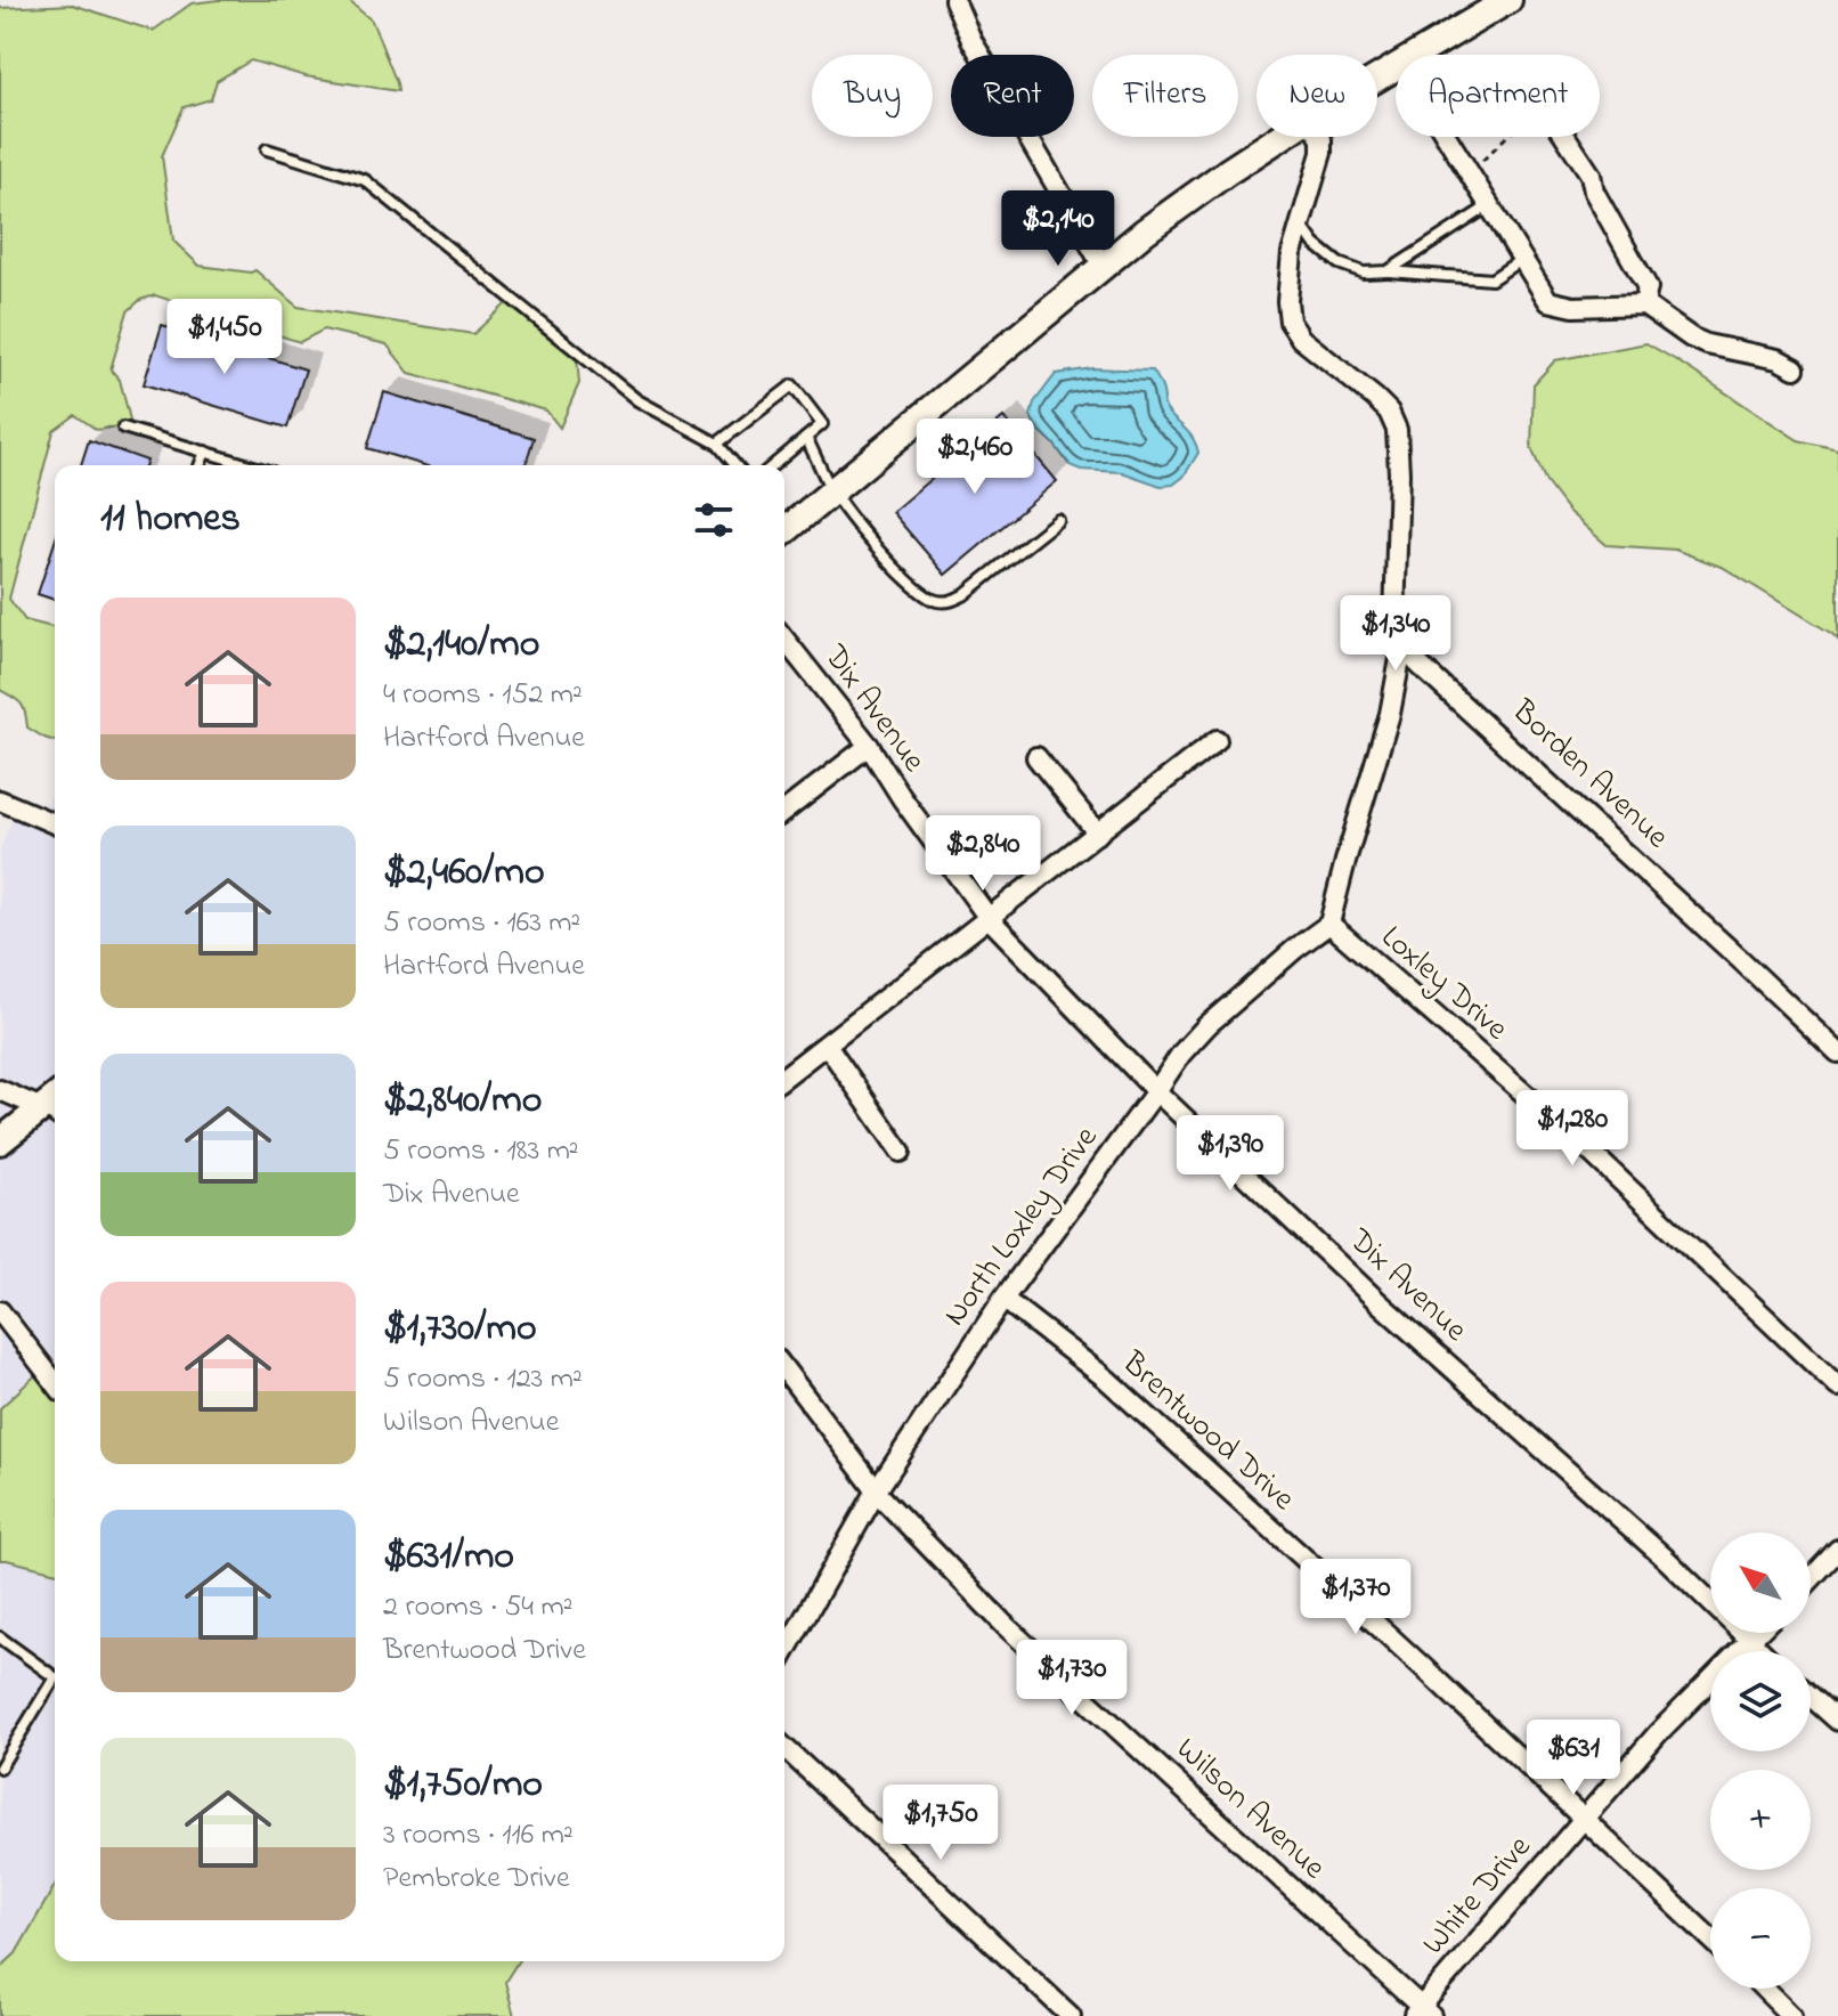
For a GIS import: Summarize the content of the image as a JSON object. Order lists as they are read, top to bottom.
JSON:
{
  "streets": {
    "street": [
      "Dix Avenue",
      "Borden Avenue",
      "Loxley Drive",
      "North Loxley Drive",
      "Brentwood Drive",
      "Wilson Avenue",
      "White Drive"
    ]
  },
  "crossings": [
    ["Dix Avenue", "North Loxley Drive"],
    ["Dix Avenue", "White Drive"],
    ["Loxley Drive", "North Loxley Drive"],
    ["North Loxley Drive", "Brentwood Drive"],
    ["North Loxley Drive", "Wilson Avenue"],
    ["Brentwood Drive", "White Drive"],
    ["Wilson Avenue", "White Drive"]
  ],
  "north": "top left",
  "page": {
    "chip": [
      "Buy",
      "Rent",
      "Filters",
      "New",
      "Apartment"
    ],
    "price": [
      "$2,140",
      "$1,450",
      "$2,460",
      "$1,340",
      "$2,840",
      "$1,280",
      "$1,390",
      "$1,370",
      "$1,730",
      "$631",
      "$1,750"
    ],
    "heading": "11 homes",
    "list": [
      {
        "name": "$2,140/mo",
        "note": "4 rooms · 152 m² · Hartford Avenue"
      },
      {
        "name": "$2,460/mo",
        "note": "5 rooms · 163 m² · Hartford Avenue"
      },
      {
        "name": "$2,840/mo",
        "note": "5 rooms · 183 m² · Dix Avenue"
      },
      {
        "name": "$1,730/mo",
        "note": "5 rooms · 123 m² · Wilson Avenue"
      },
      {
        "name": "$631/mo",
        "note": "2 rooms · 54 m² · Brentwood Drive"
      },
      {
        "name": "$1,750/mo",
        "note": "3 rooms · 116 m² · Pembroke Drive"
      }
    ],
    "map_buttons": ["+", "−"]
  }
}
